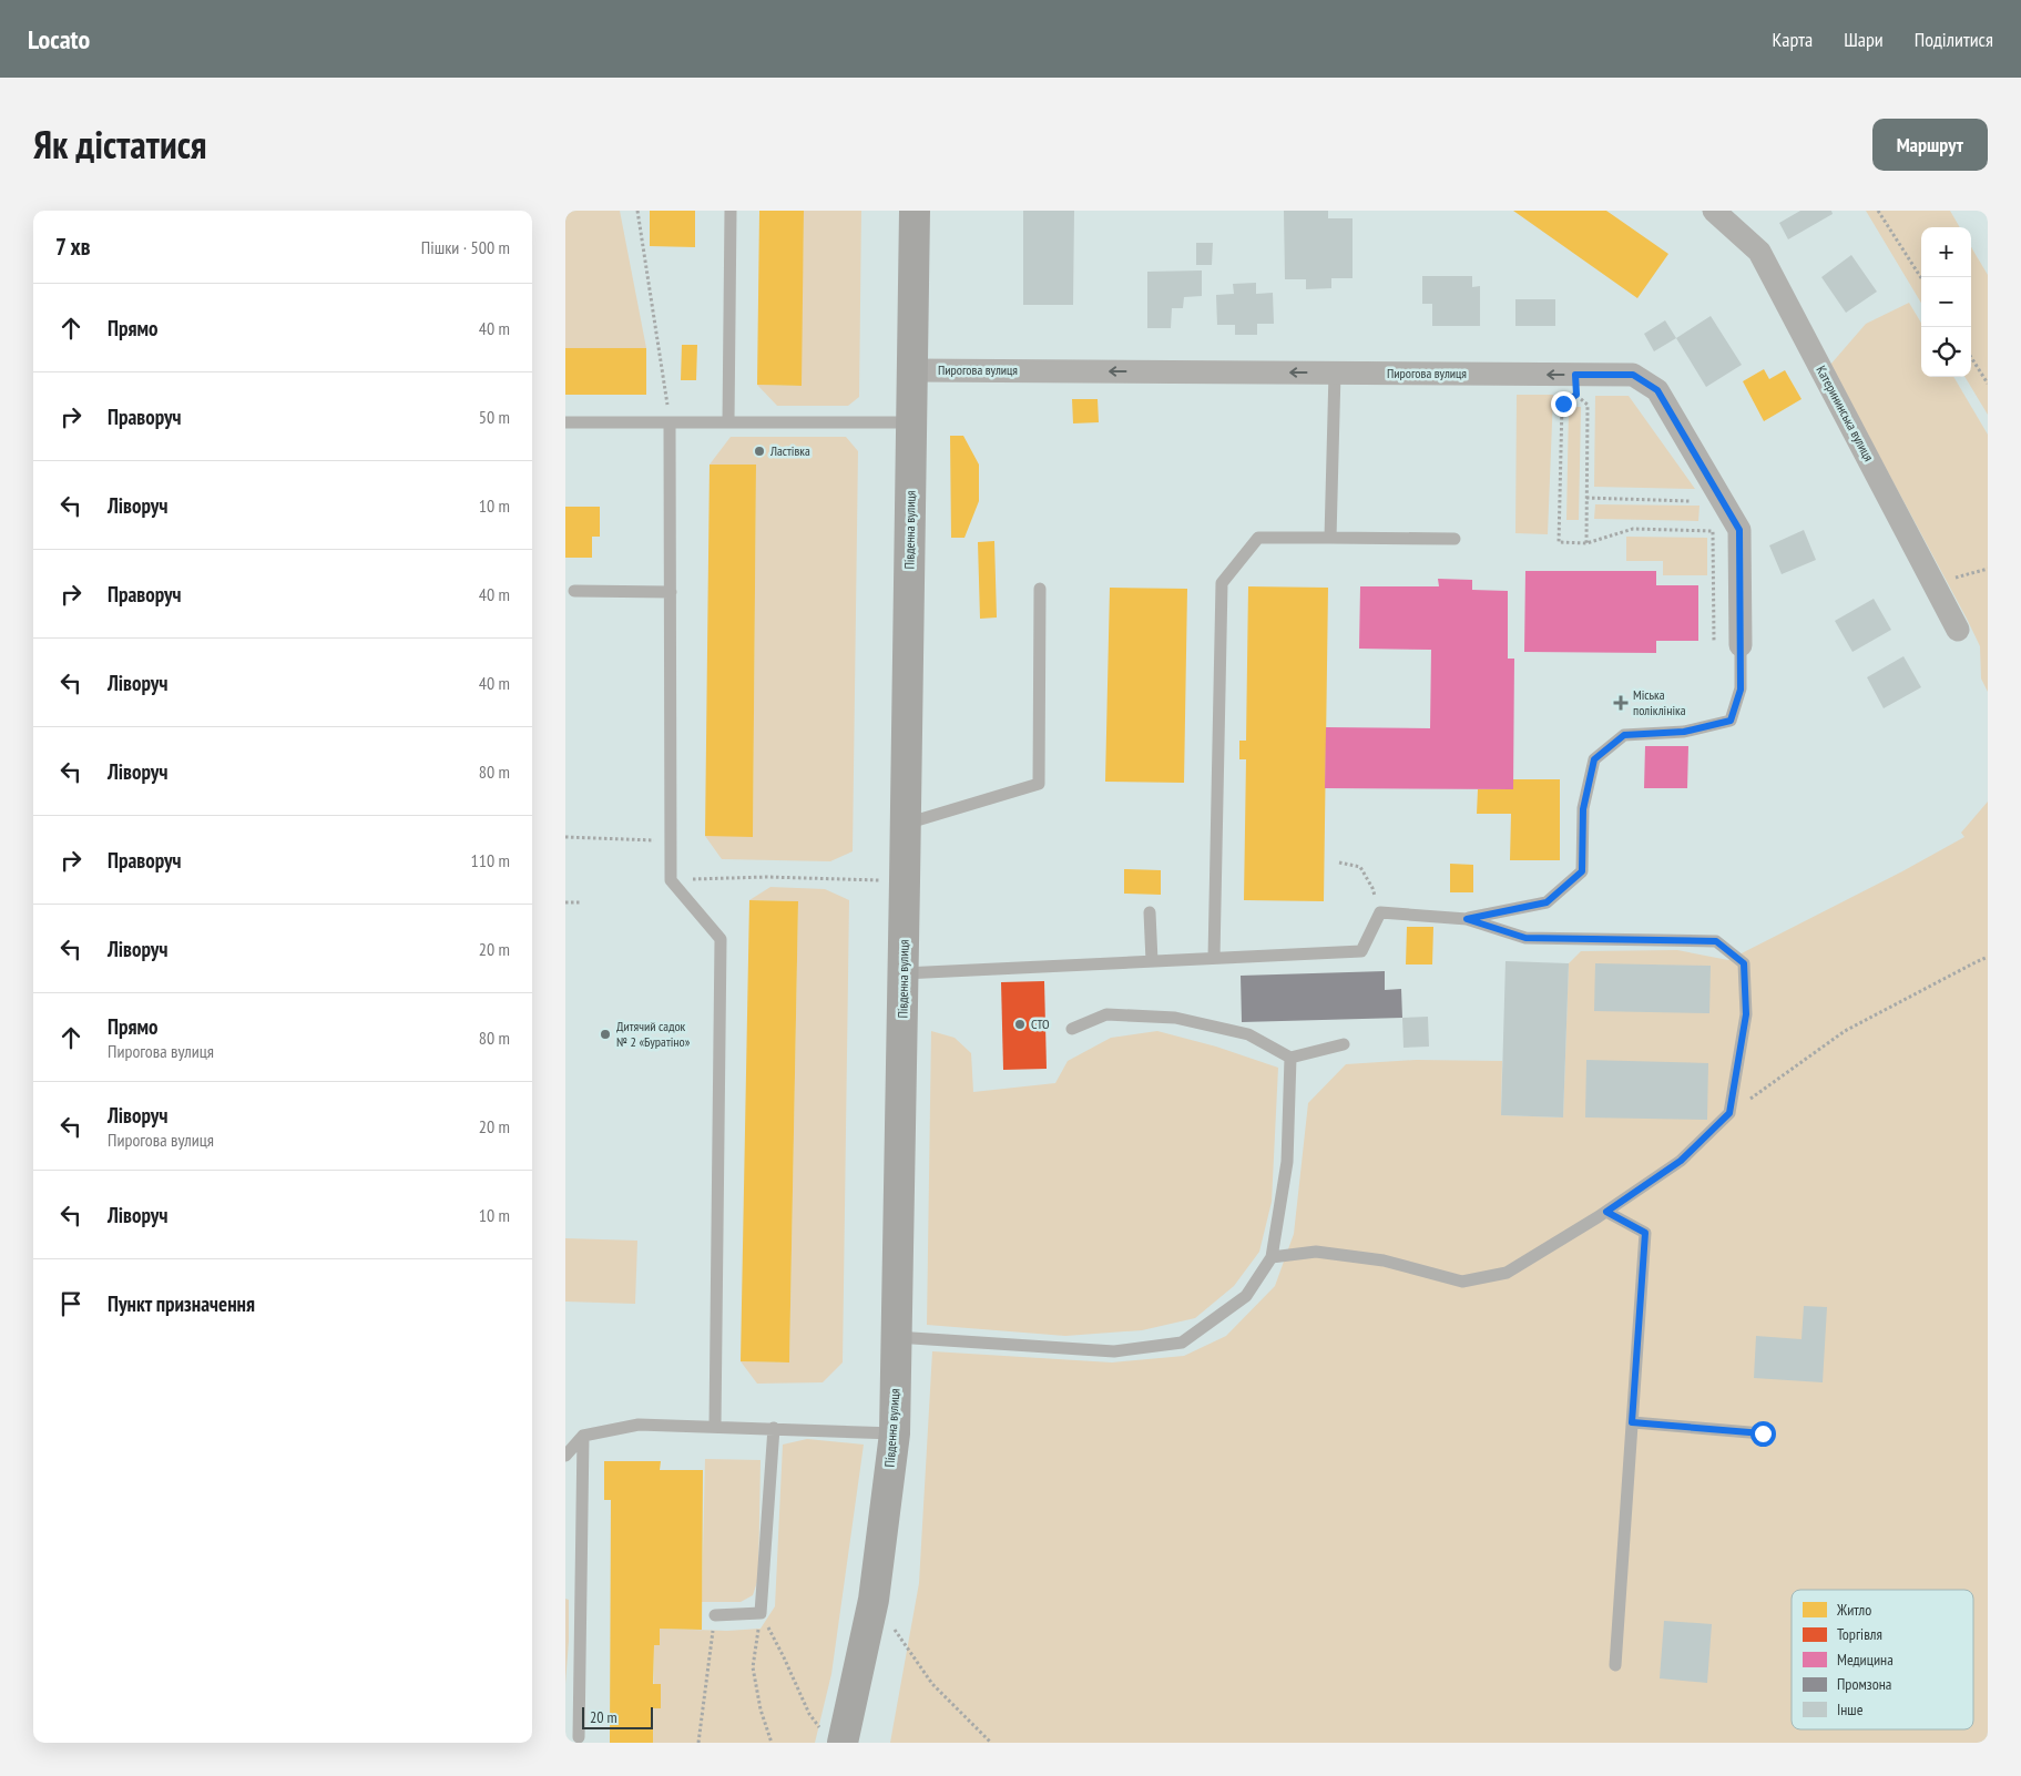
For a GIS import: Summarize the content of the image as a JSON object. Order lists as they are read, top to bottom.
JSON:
{
  "streets": {
    "street": ["Пирогова вулиця", "Катерининська вулиця", "Південна вулиця"]
  },
  "crossings": [
    ["Пирогова вулиця", "Південна вулиця"]
  ],
  "one_way": ["Пирогова вулиця"],
  "places": {
    "other": ["Ластівка", "СТО", "Дитячий садок № 2 «Буратіно»"],
    "health": ["Міська поліклініка"]
  },
  "legend": [
    "Житло",
    "Торгівля",
    "Медицина",
    "Промзона",
    "Інше"
  ],
  "scale_bar": "20 m",
  "page": {
    "header": "Locato",
    "nav": ["Карта", "Шари", "Поділитися"],
    "title": "Як дістатися",
    "buttons": "Маршрут",
    "heading": ["7 хв", "Пішки · 500 m"],
    "map_buttons": ["+", "−"],
    "list": [
      ["Прямо", "40 m"],
      ["Праворуч", "50 m"],
      ["Ліворуч", "10 m"],
      ["Праворуч", "40 m"],
      ["Ліворуч", "40 m"],
      ["Ліворуч", "80 m"],
      ["Праворуч", "110 m"],
      ["Ліворуч", "20 m"],
      ["Прямо", "Пирогова вулиця", "80 m"],
      ["Ліворуч", "Пирогова вулиця", "20 m"],
      ["Ліворуч", "10 m"],
      "Пункт призначення"
    ],
    "scale": "20 m"
  }
}
